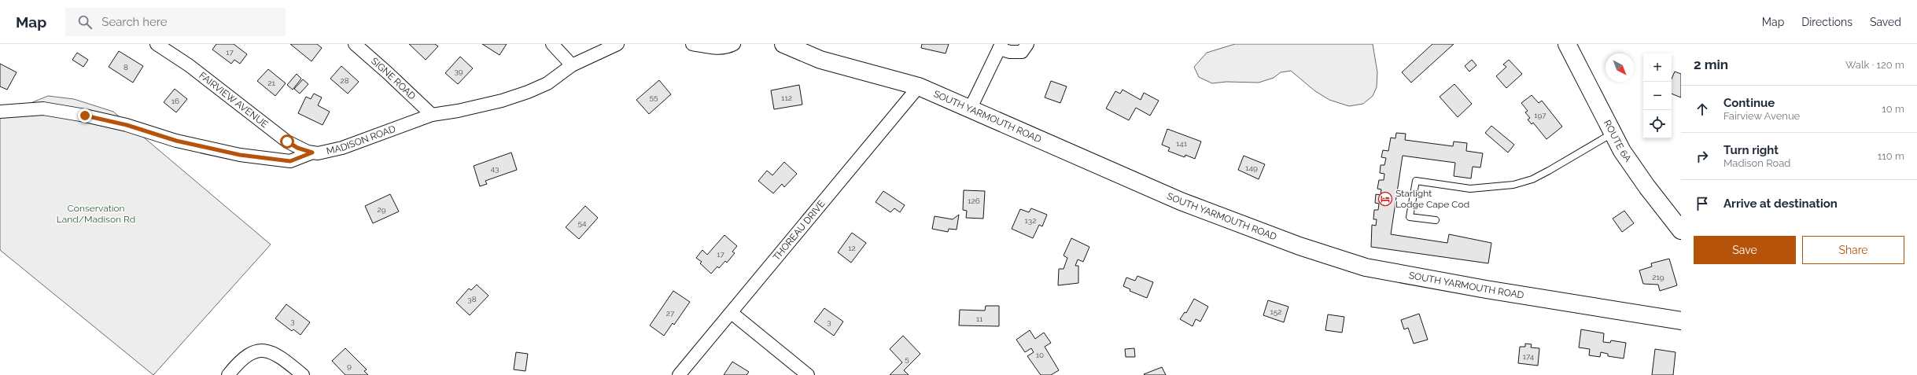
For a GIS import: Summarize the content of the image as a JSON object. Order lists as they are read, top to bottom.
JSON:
{
  "streets": {
    "main road": ["SOUTH YARMOUTH ROAD", "ROUTE 6A"],
    "street": [
      "SIGNE ROAD",
      "FAIRVIEW AVENUE",
      "MADISON ROAD",
      "THOREAU DRIVE"
    ]
  },
  "crossings": [
    ["SIGNE ROAD", "MADISON ROAD"],
    ["FAIRVIEW AVENUE", "MADISON ROAD"],
    ["SOUTH YARMOUTH ROAD", "THOREAU DRIVE"]
  ],
  "parks": ["Conservation Land/Madison Rd"],
  "places": {
    "hotel": ["Starlight Lodge Cape Cod"]
  },
  "house_numbers": [
    "17",
    "8",
    "39",
    "28",
    "21",
    "55",
    "112",
    "16",
    "197",
    "141",
    "149",
    "43",
    "126",
    "29",
    "132",
    "54",
    "12",
    "17",
    "219",
    "38",
    "152",
    "27",
    "11",
    "3",
    "3",
    "10",
    "174",
    "5",
    "9"
  ],
  "north": "bottom right",
  "page": {
    "header": "Map",
    "search": "Search here",
    "nav": ["Map", "Directions", "Saved"],
    "heading": ["2 min", "Walk · 120 m"],
    "map_buttons": ["+", "−"],
    "list": [
      ["Continue", "Fairview Avenue", "10 m"],
      ["Turn right", "Madison Road", "110 m"],
      "Arrive at destination"
    ],
    "buttons": ["Save", "Share"]
  }
}
